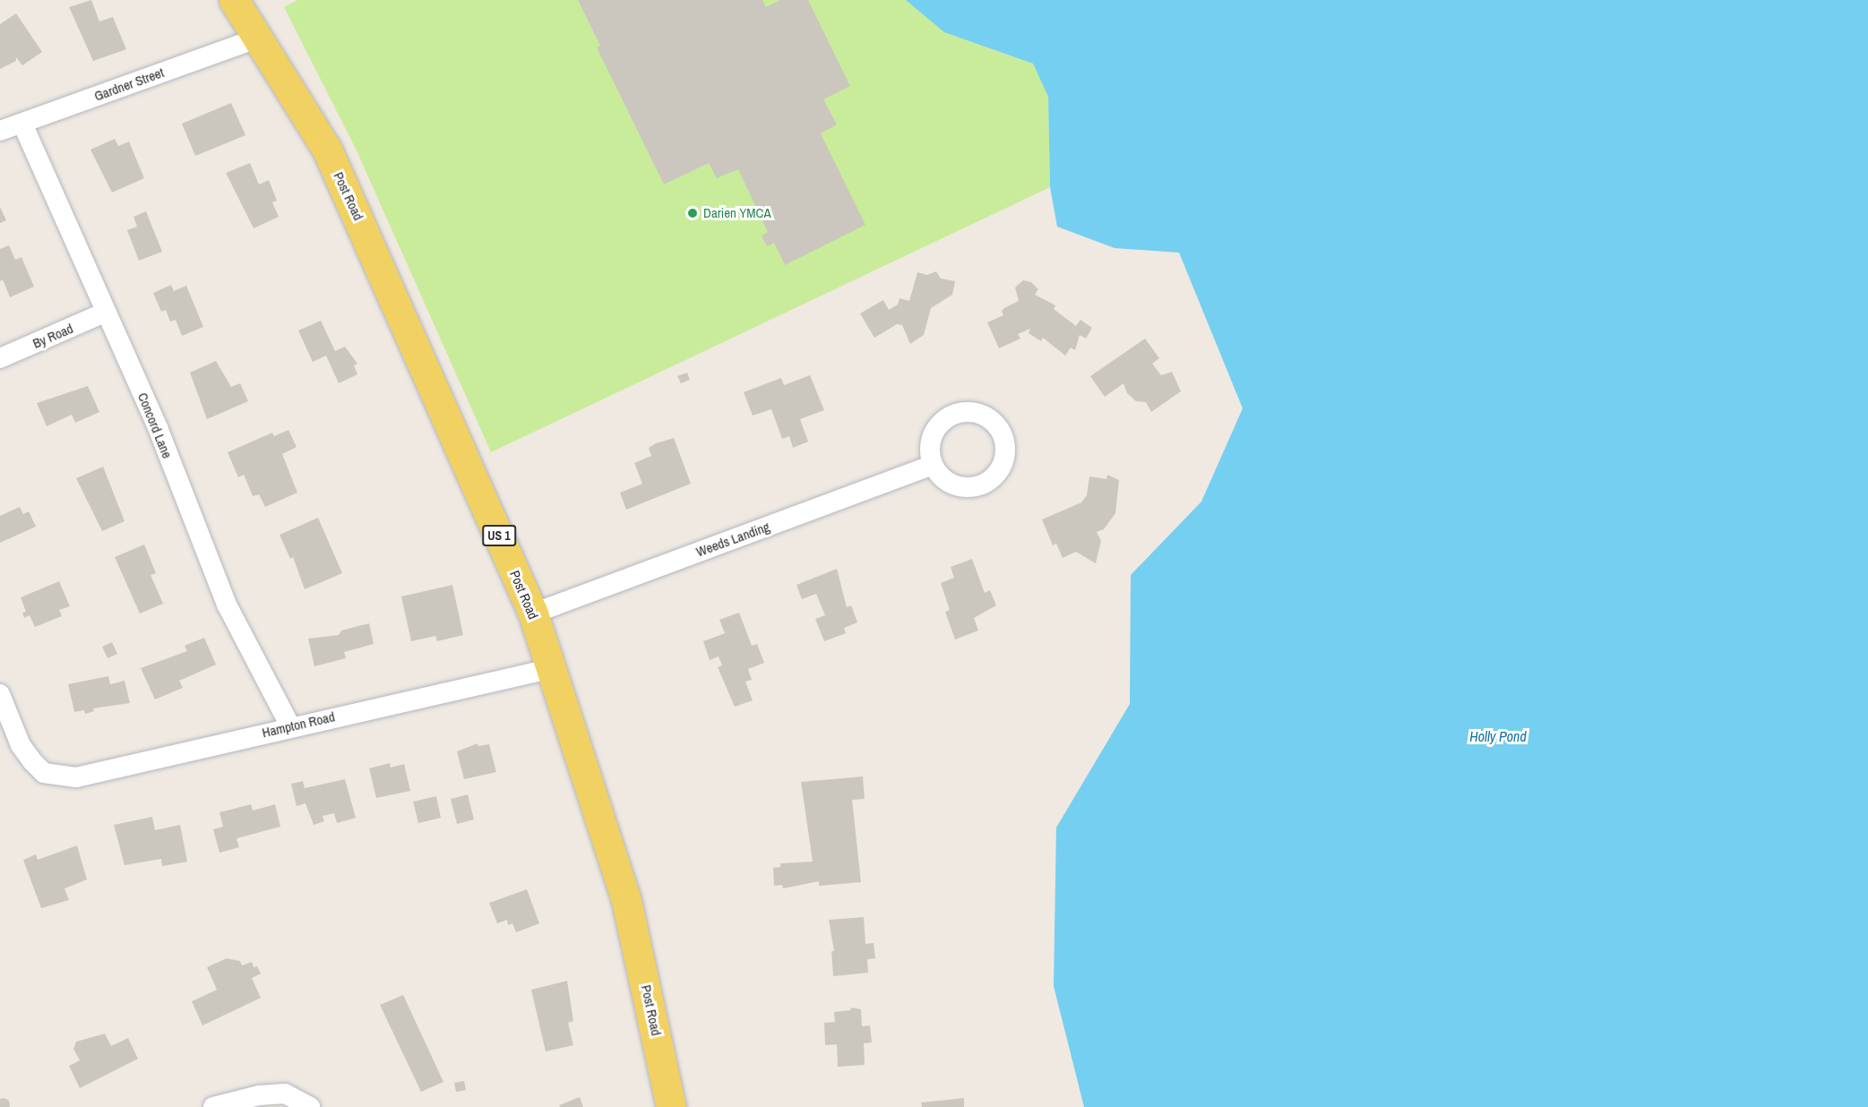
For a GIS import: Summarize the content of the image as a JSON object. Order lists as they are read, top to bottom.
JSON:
{
  "streets": {
    "main road": ["Post Road", "US 1"],
    "street": [
      "Gardner Street",
      "By Road",
      "Concord Lane",
      "Weeds Landing",
      "Hampton Road"
    ]
  },
  "crossings": [
    ["Gardner Street", "Post Road"],
    ["Gardner Street", "Concord Lane"],
    ["Post Road", "Weeds Landing"],
    ["Post Road", "Hampton Road"],
    ["By Road", "Concord Lane"],
    ["Concord Lane", "Hampton Road"]
  ],
  "water": ["Holly Pond"],
  "places": ["Darien YMCA"]
}
